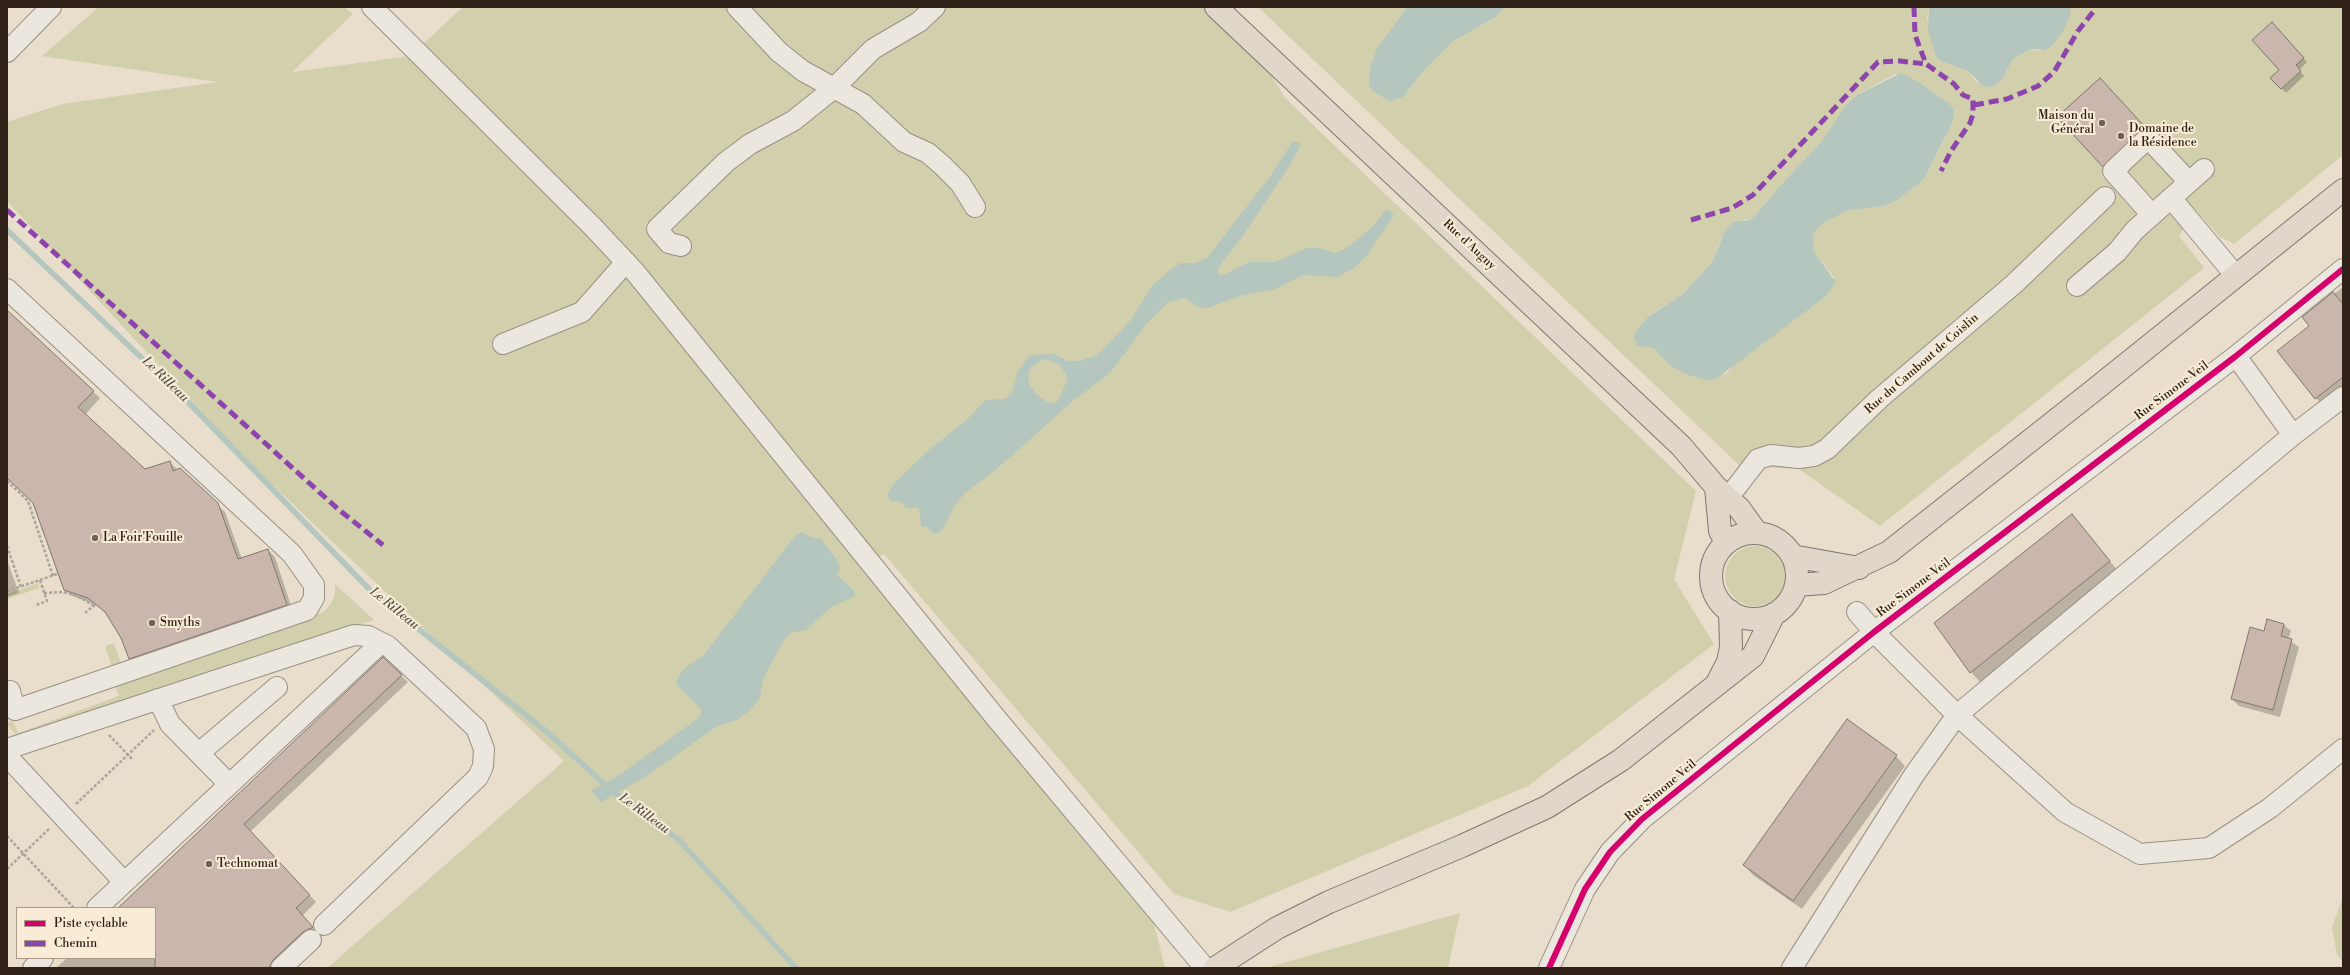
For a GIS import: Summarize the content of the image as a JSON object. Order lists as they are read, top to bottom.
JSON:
{
  "streets": {
    "main road": ["Rue d'Augny"],
    "street": ["Rue du Cambout de Coislin", "Rue Simone Veil"]
  },
  "crossings": [
    ["Rue d'Augny", "Rue du Cambout de Coislin"]
  ],
  "water": ["Le Rilleau"],
  "places": [
    "Maison du Général",
    "Domaine de la Résidence",
    "La Foir'Fouille",
    "Smyths",
    "Technomat"
  ],
  "legend": ["Piste cyclable", "Chemin"]
}
